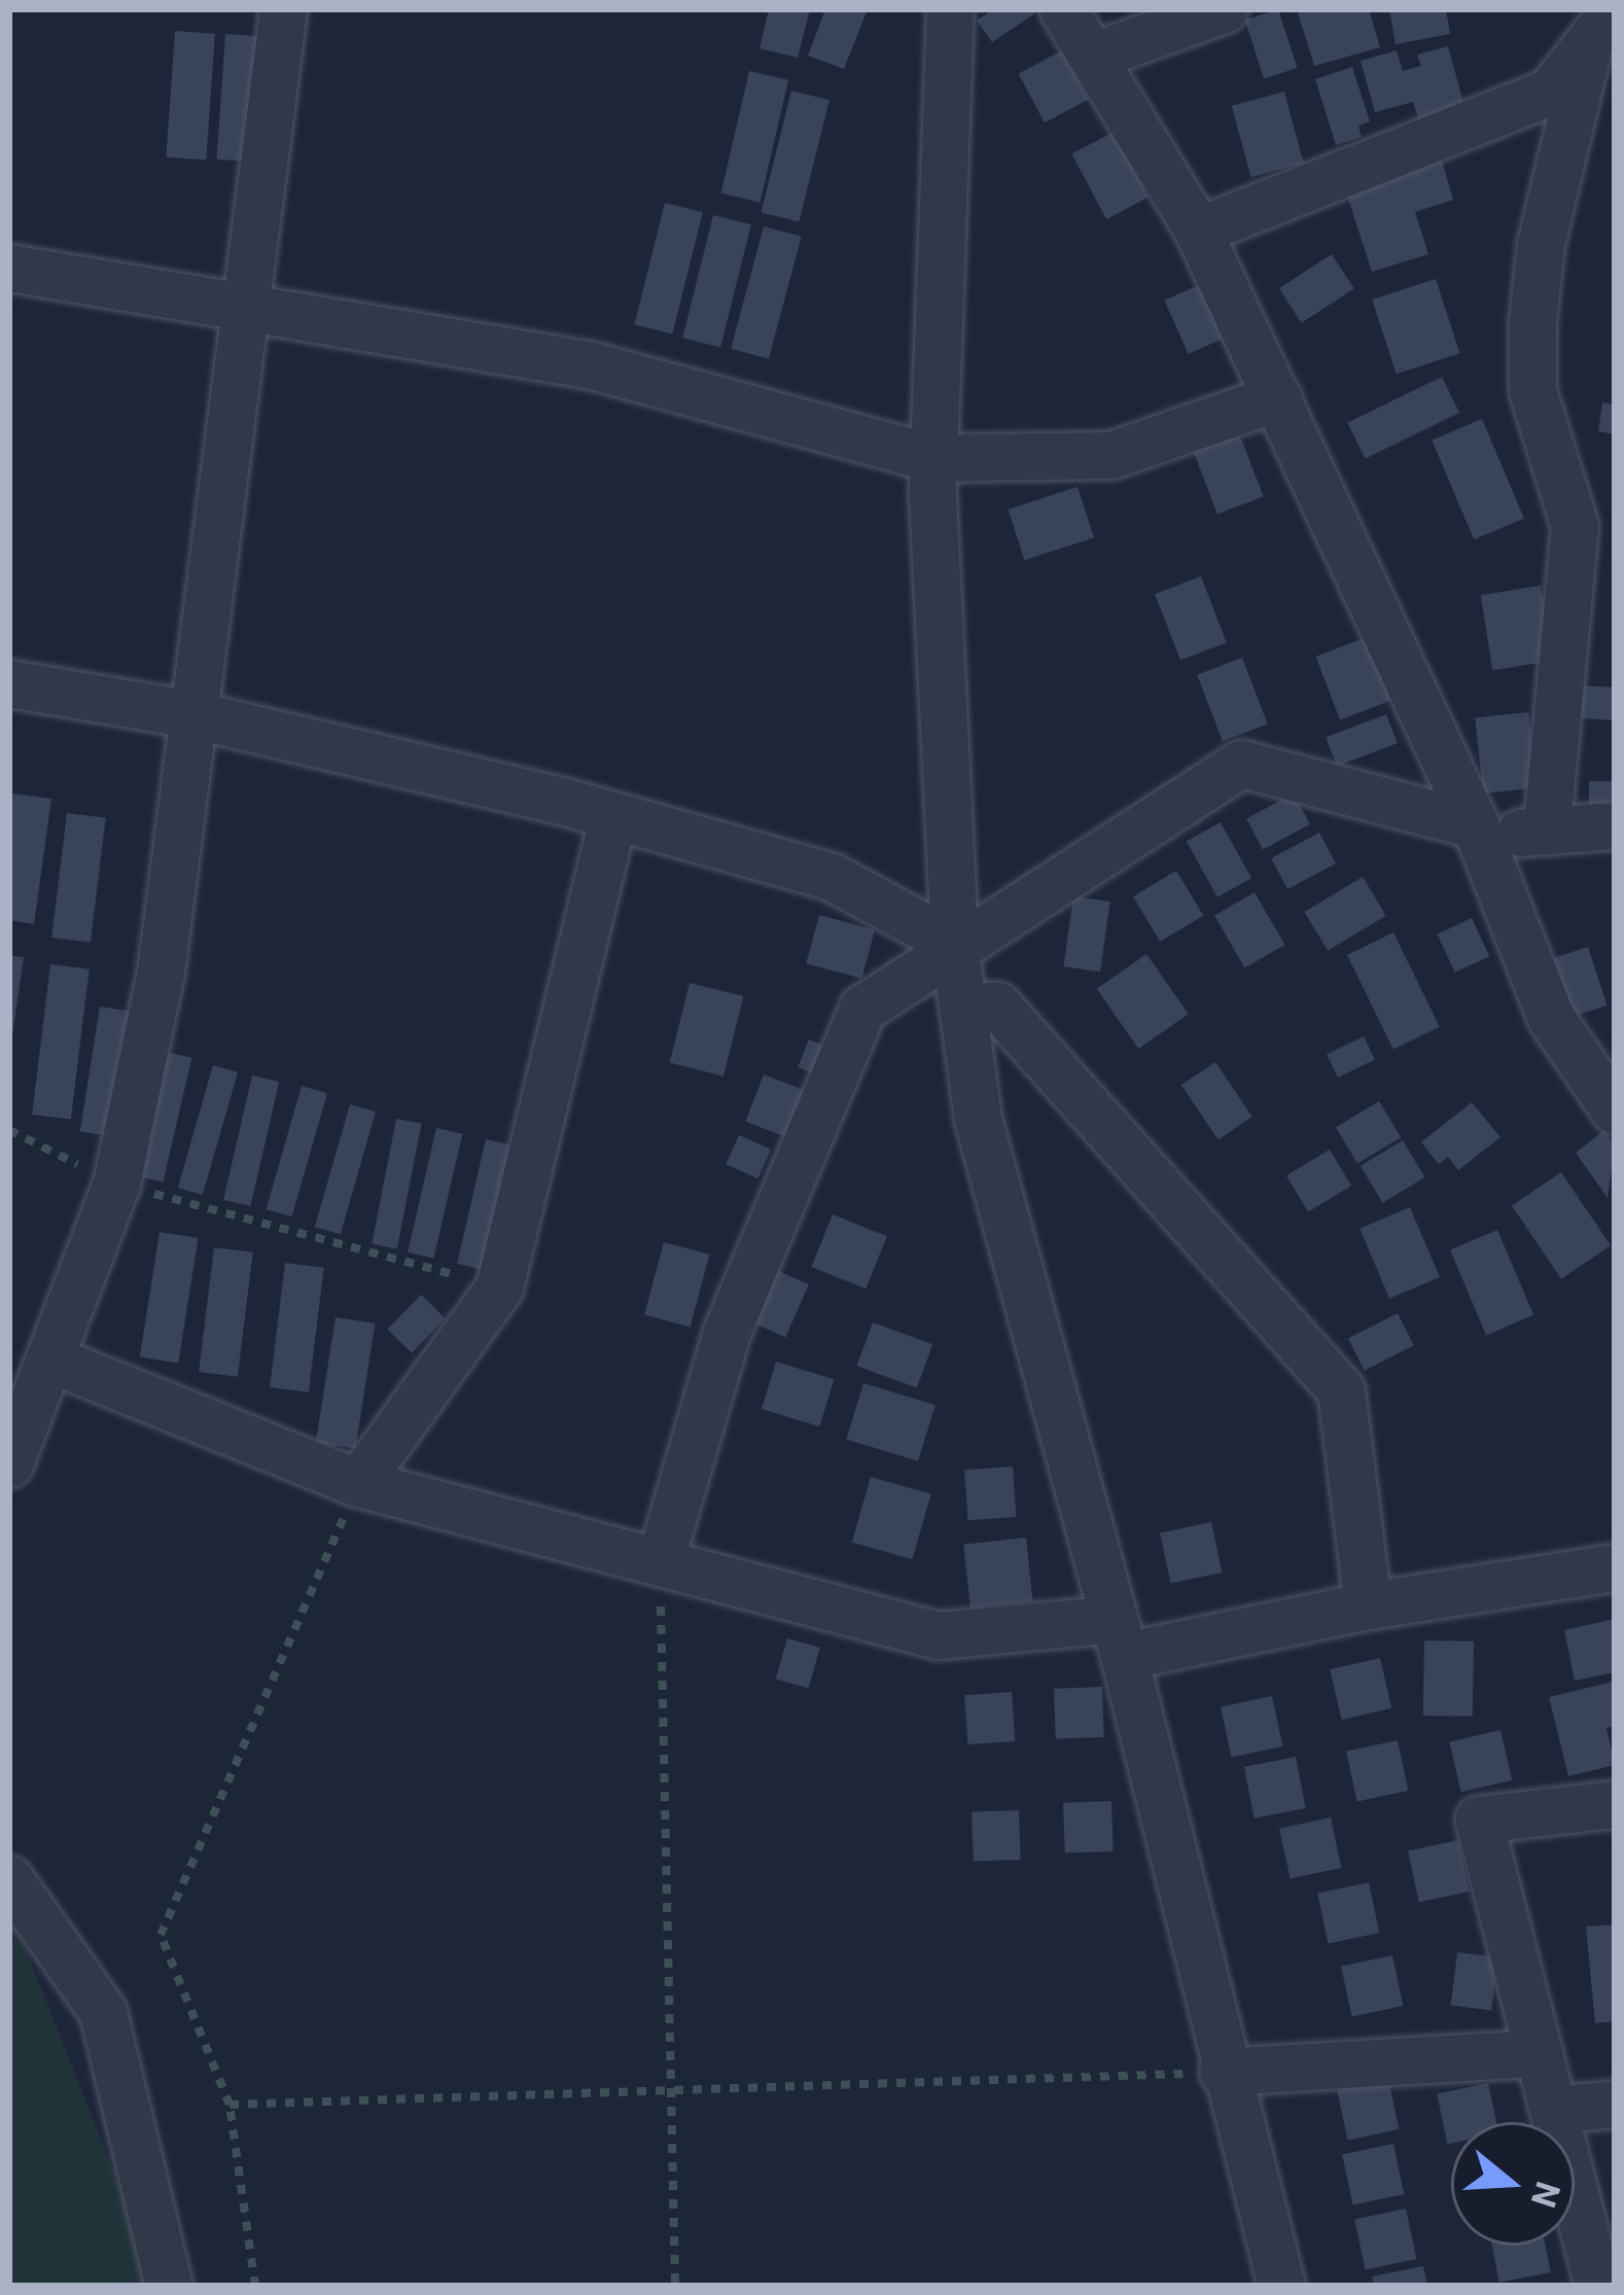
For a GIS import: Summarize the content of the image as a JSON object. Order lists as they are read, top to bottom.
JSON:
{
  "north": "right"
}
